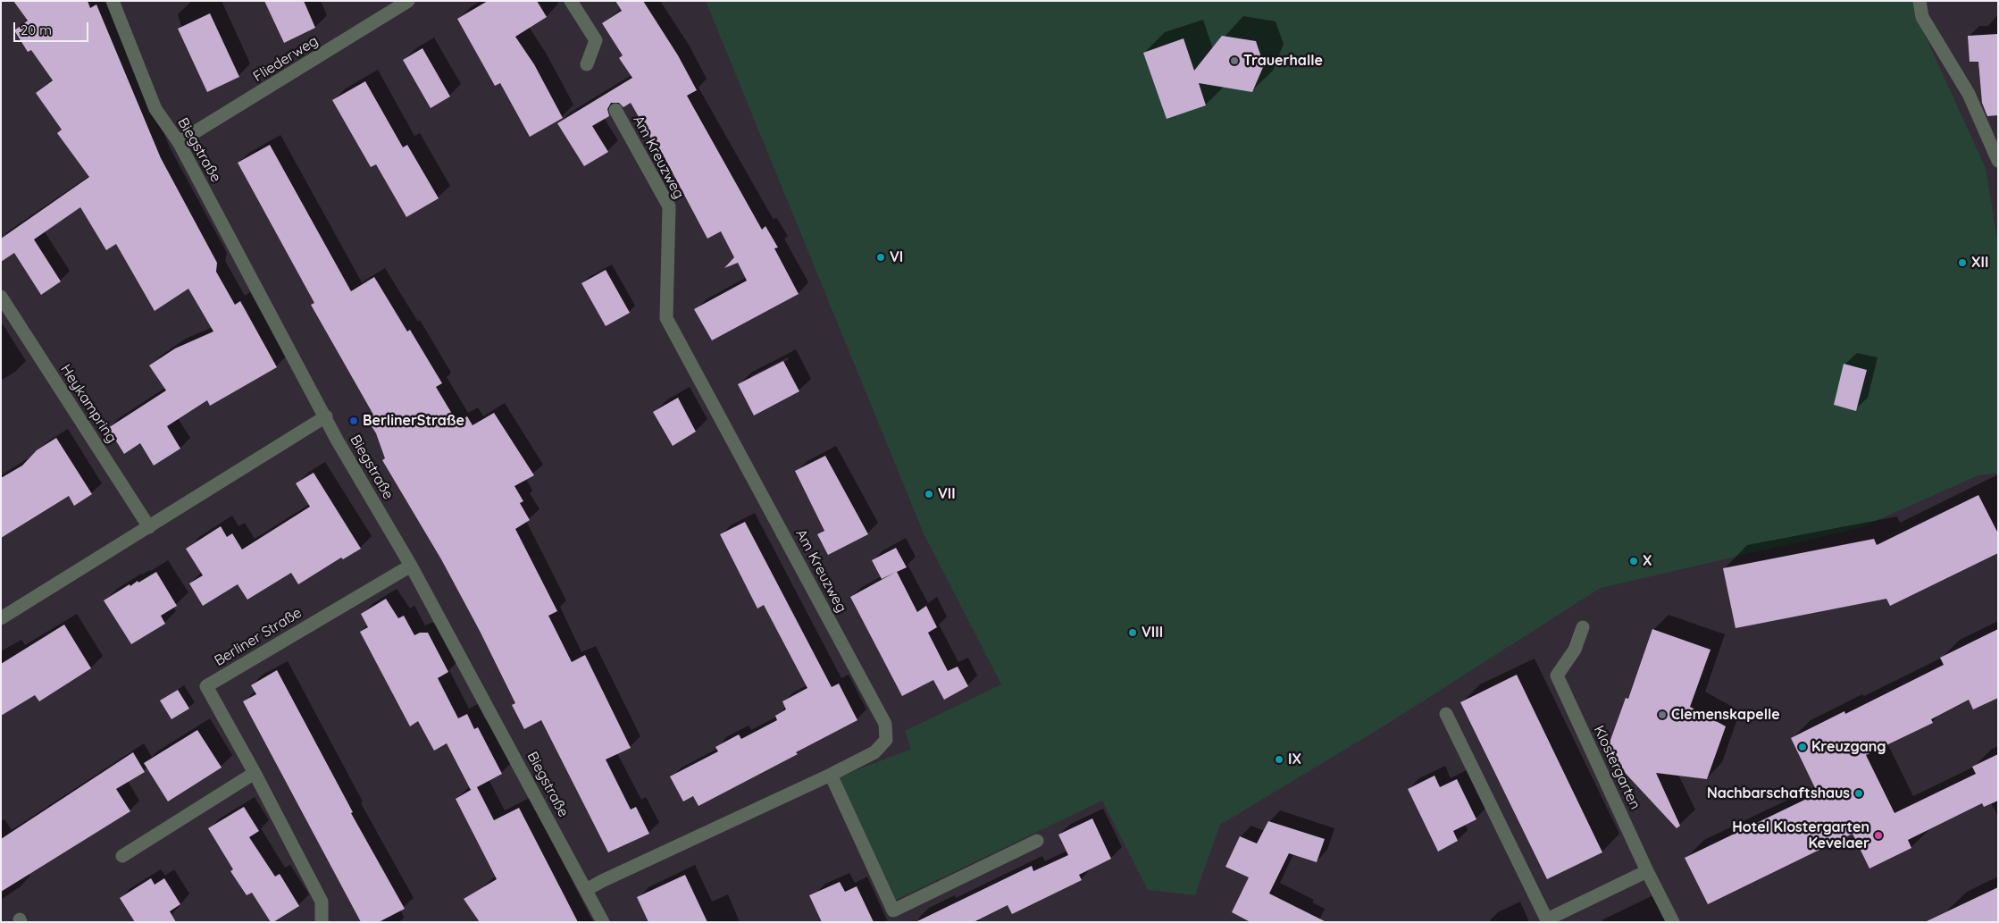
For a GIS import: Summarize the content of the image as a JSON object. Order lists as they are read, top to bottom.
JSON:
{
  "streets": {
    "street": [
      "Fliederweg",
      "Biegstraße",
      "Am Kreuzweg",
      "Heykampring",
      "Berliner Straße",
      "Klostergarten"
    ]
  },
  "crossings": [
    ["Fliederweg", "Biegstraße"],
    ["Biegstraße", "Am Kreuzweg"],
    ["Biegstraße", "Berliner Straße"]
  ],
  "places": [
    "Trauerhalle",
    "VI",
    "XII",
    "BerlinerStraße",
    "VII",
    "X",
    "VIII",
    "Clemenskapelle",
    "Kreuzgang",
    "IX",
    "Nachbarschaftshaus",
    "Hotel Klostergarten Kevelaer"
  ],
  "scale_bar": "20 m"
}
